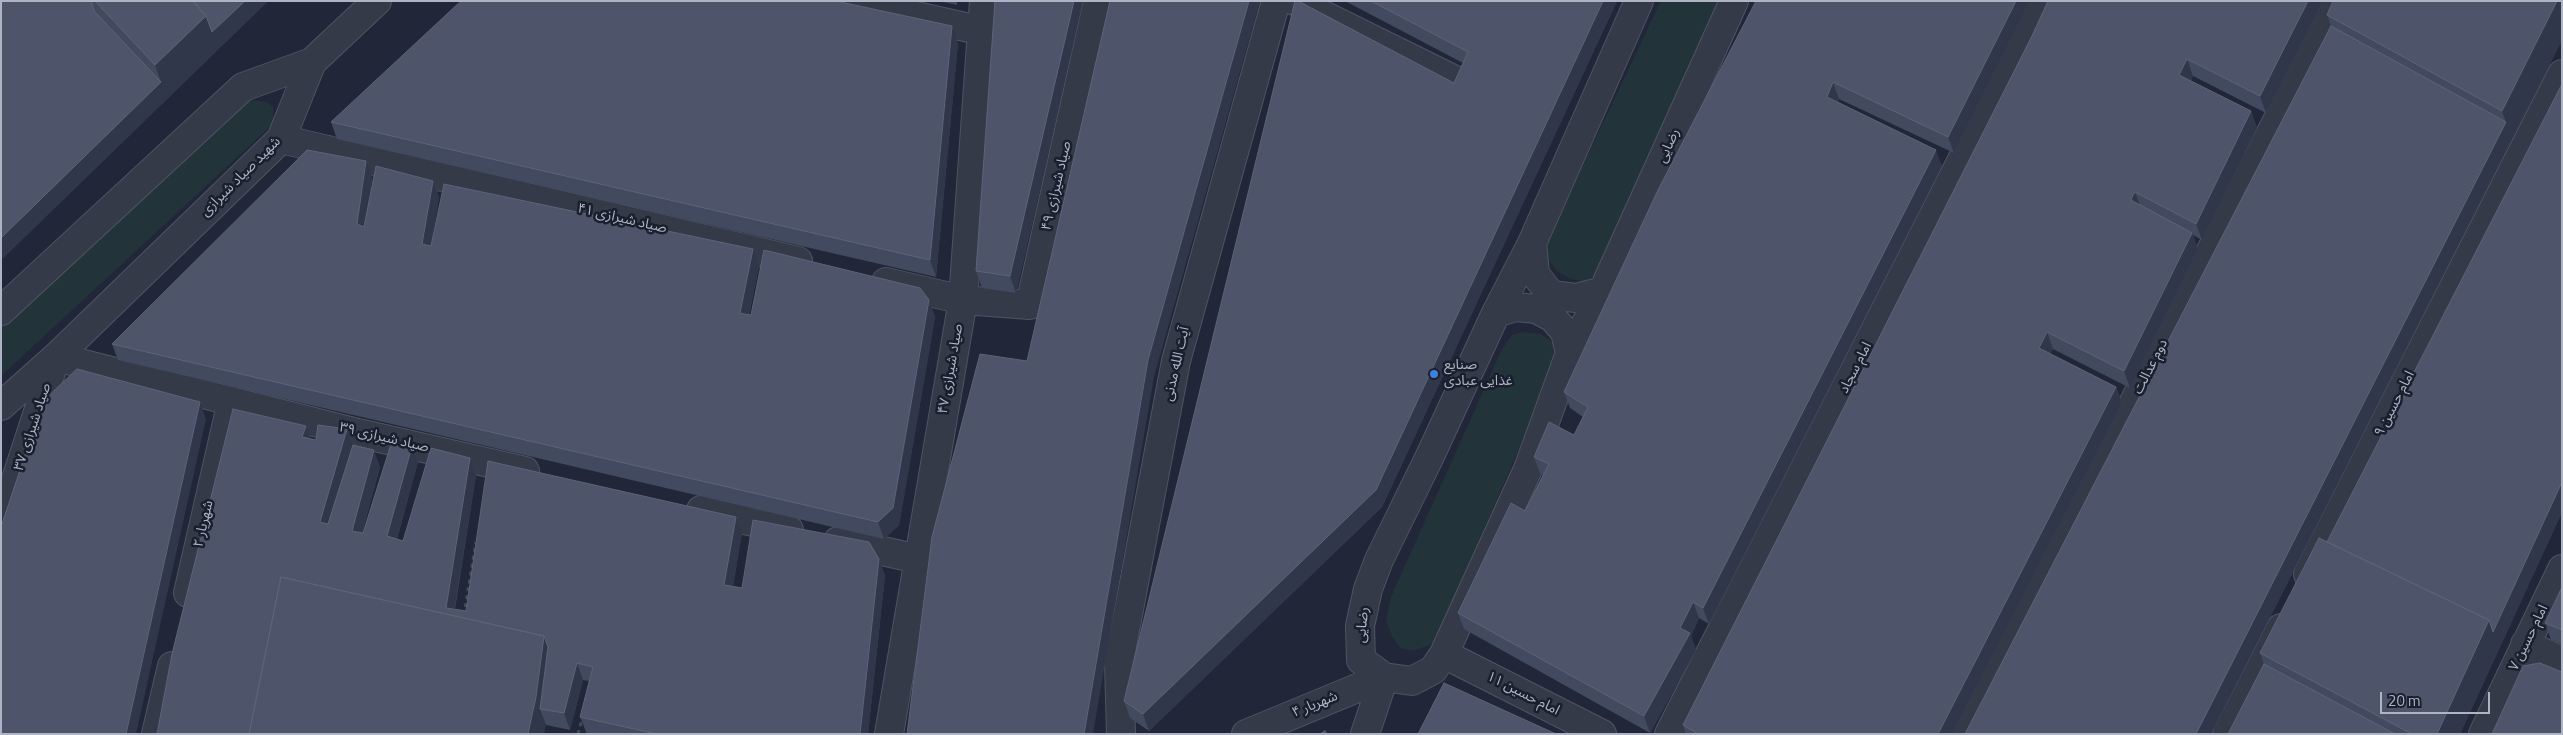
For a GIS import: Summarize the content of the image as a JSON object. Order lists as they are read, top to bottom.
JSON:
{
  "streets": {
    "street": [
      "رضایی",
      "شهید صیاد شیرازی",
      "صیاد شیرازی ۴۹",
      "صیاد شیرازی ۴۱",
      "آیت الله مدنی",
      "دوم عدالت",
      "امام سجاد",
      "صیاد شیرازی ۴۷",
      "امام حسین ۹",
      "صیاد شیرازی ۳۷",
      "صیاد شیرازی ۳۹",
      "شهریار ۲",
      "امام حسین ۷",
      "امام حسین ۱۱",
      "شهریار ۴"
    ]
  },
  "crossings": [
    ["رضایی", "امام حسین ۱۱"],
    ["رضایی", "شهریار ۴"],
    ["شهید صیاد شیرازی", "صیاد شیرازی ۴۱"],
    ["شهید صیاد شیرازی", "صیاد شیرازی ۳۷"],
    ["شهید صیاد شیرازی", "صیاد شیرازی ۳۹"],
    ["صیاد شیرازی ۴۹", "صیاد شیرازی ۴۷"],
    ["صیاد شیرازی ۳۷", "صیاد شیرازی ۳۹"],
    ["صیاد شیرازی ۳۹", "شهریار ۲"]
  ],
  "places": ["صنایع غذایی عبادی"],
  "scale_bar": "20 m"
}
